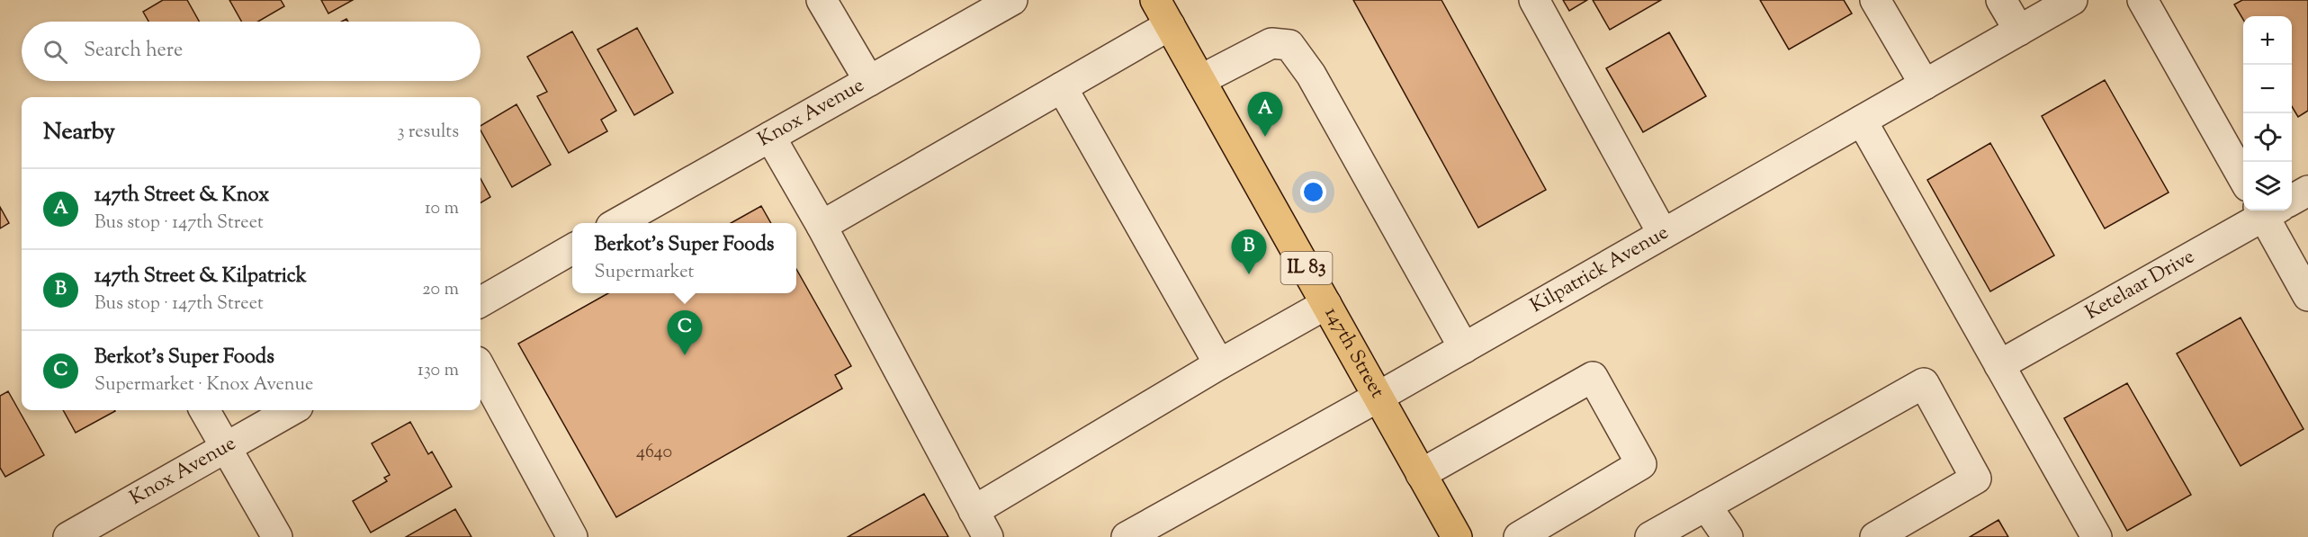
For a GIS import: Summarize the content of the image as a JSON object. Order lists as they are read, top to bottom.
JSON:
{
  "streets": {
    "main road": ["IL 83", "147th Street"],
    "street": ["Knox Avenue", "Kilpatrick Avenue", "Ketelaar Drive"]
  },
  "crossings": [
    ["Kilpatrick Avenue", "147th Street"]
  ],
  "house_numbers": ["4640"],
  "page": {
    "map_buttons": ["+", "−"],
    "search": "Search here",
    "pins": ["A", "B", "C"],
    "heading": ["Nearby", "3 results"],
    "list": [
      {
        "mark": "A",
        "name": "147th Street & Knox",
        "note": "Bus stop · 147th Street",
        "value": "10 m"
      },
      {
        "mark": "B",
        "name": "147th Street & Kilpatrick",
        "note": "Bus stop · 147th Street",
        "value": "20 m"
      },
      {
        "mark": "C",
        "name": "Berkot's Super Foods",
        "note": "Supermarket · Knox Avenue",
        "value": "130 m"
      }
    ],
    "popup": ["Berkot's Super Foods", "Supermarket"]
  }
}
